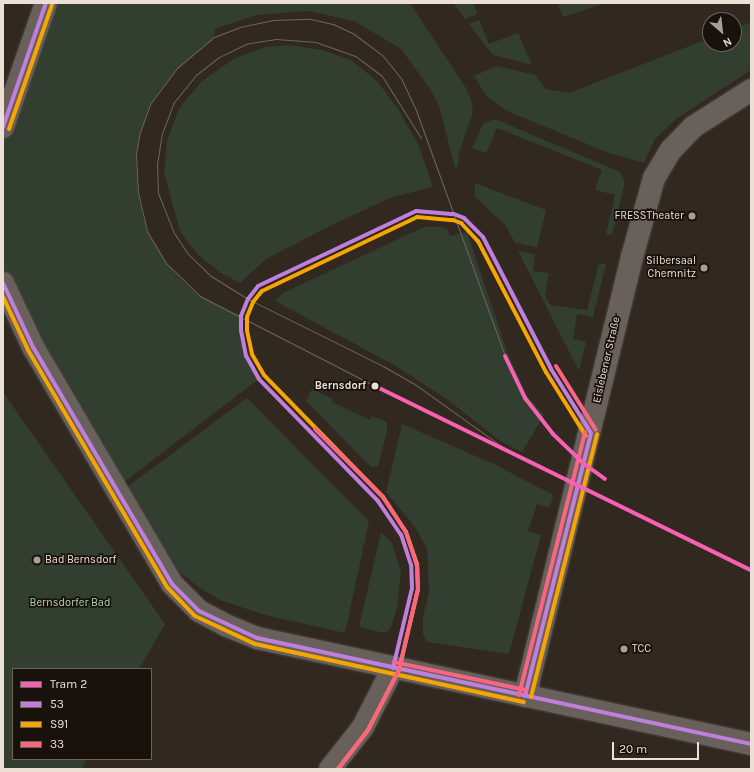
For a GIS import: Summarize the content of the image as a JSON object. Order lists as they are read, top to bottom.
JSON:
{
  "streets": {
    "street": ["Eislebener Straße"]
  },
  "parks": ["Bernsdorfer Bad"],
  "places": [
    "FRESSTheater",
    "Silbersaal Chemnitz",
    "Bernsdorf",
    "Bad Bernsdorf",
    "TCC"
  ],
  "lines": [
    "transit line 53",
    "transit line S91",
    "tram line 2",
    "transit line 33"
  ],
  "legend": [
    "Tram 2",
    "53",
    "S91",
    "33"
  ],
  "scale_bar": "20 m",
  "north": "bottom right"
}
